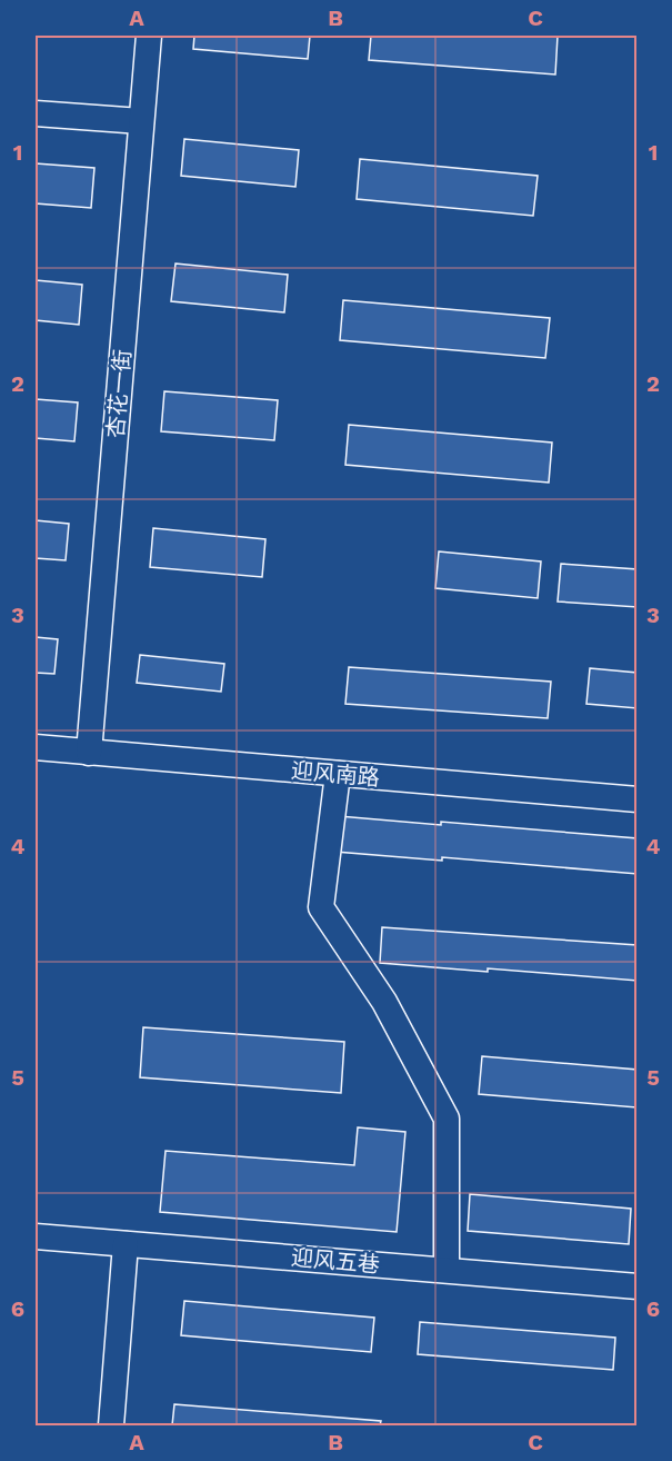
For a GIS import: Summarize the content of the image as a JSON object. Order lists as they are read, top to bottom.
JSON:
{
  "streets": {
    "street": ["杏花一街", "迎风南路", "迎风五巷"]
  },
  "crossings": [
    ["杏花一街", "迎风南路"]
  ],
  "grid": {
    "columns": ["A", "B", "C"],
    "rows": [
      "1",
      "2",
      "3",
      "4",
      "5",
      "6"
    ]
  }
}
